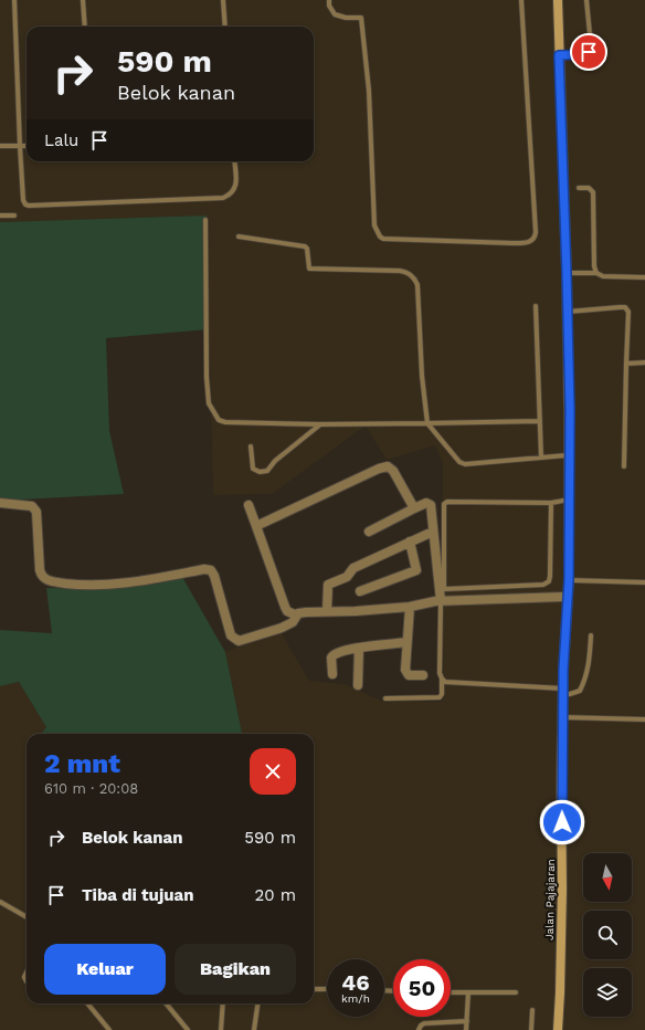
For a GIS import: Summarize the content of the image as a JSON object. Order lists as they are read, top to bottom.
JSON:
{
  "streets": {
    "main road": ["Jalan Pajajaran"]
  },
  "north": "bottom",
  "page": {
    "turn": ["590 m", "Belok kanan"],
    "then": "Lalu",
    "heading": ["2 mnt", "610 m · 20:08"],
    "list": [
      {
        "name": "Belok kanan",
        "value": "590 m"
      },
      {
        "name": "Tiba di tujuan",
        "value": "20 m"
      }
    ],
    "buttons": ["Keluar", "Bagikan"],
    "speed": "46 km/h",
    "limit": "50"
  }
}
